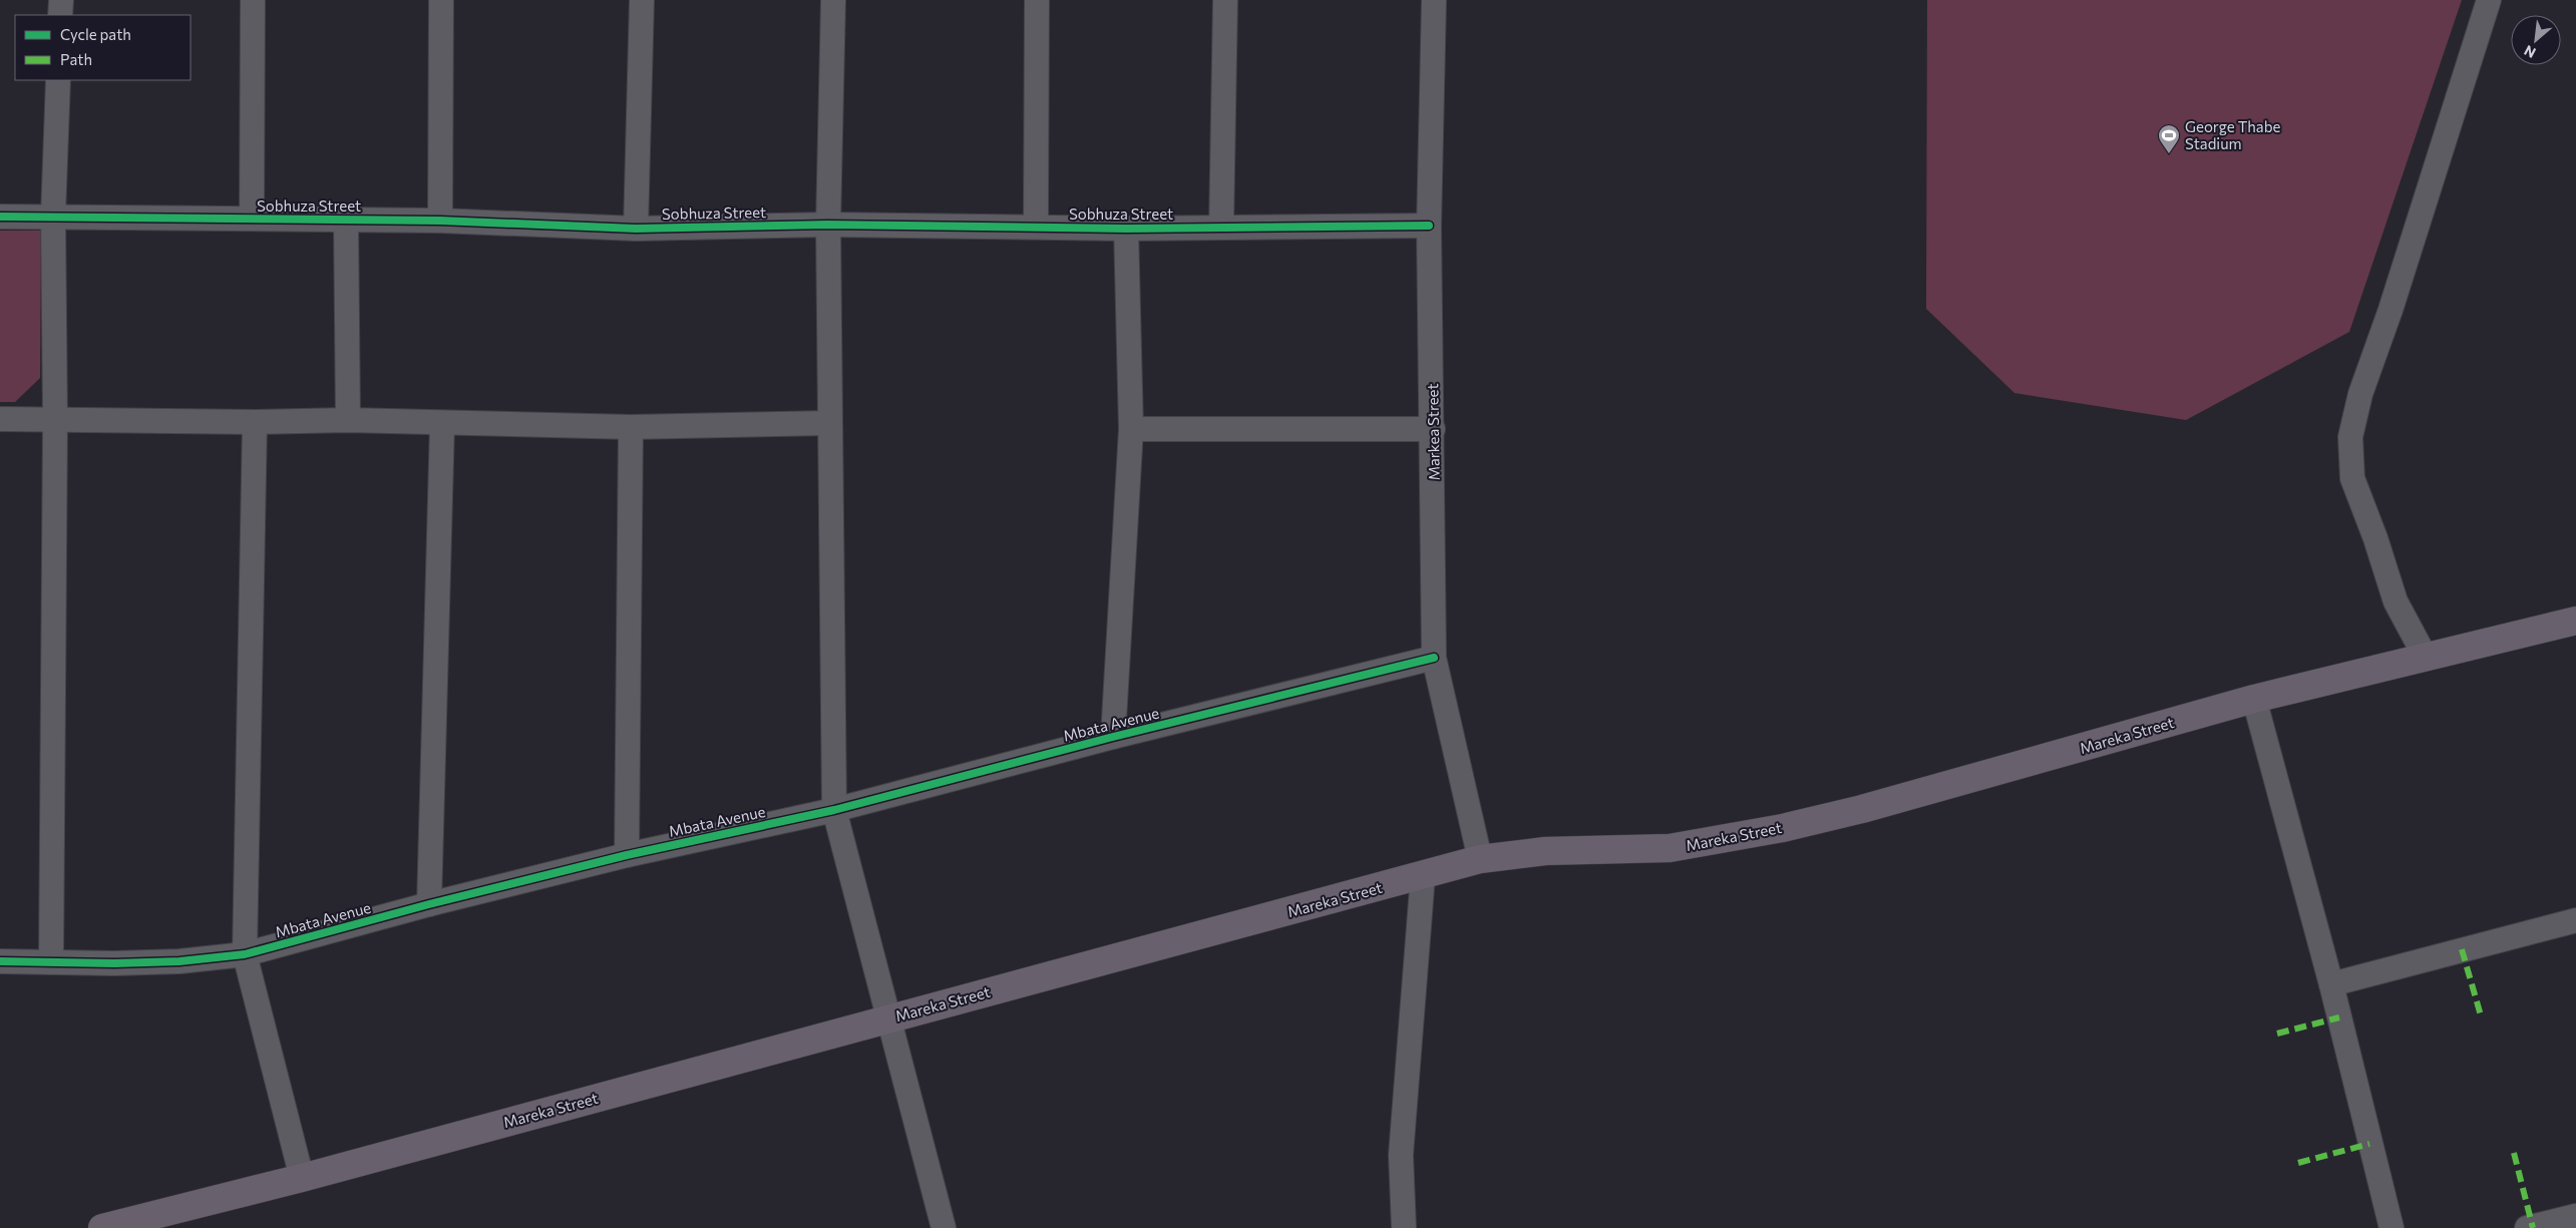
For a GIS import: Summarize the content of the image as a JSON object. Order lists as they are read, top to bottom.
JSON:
{
  "streets": {
    "main road": ["Mareka Street"],
    "street": ["Sobhuza Street", "Markea Street", "Mbata Avenue"]
  },
  "crossings": [
    ["Sobhuza Street", "Markea Street"],
    ["Markea Street", "Mbata Avenue"],
    ["Markea Street", "Mareka Street"]
  ],
  "places": {
    "sports": ["George Thabe Stadium"]
  },
  "legend": ["Cycle path", "Path"],
  "north": "bottom left"
}
